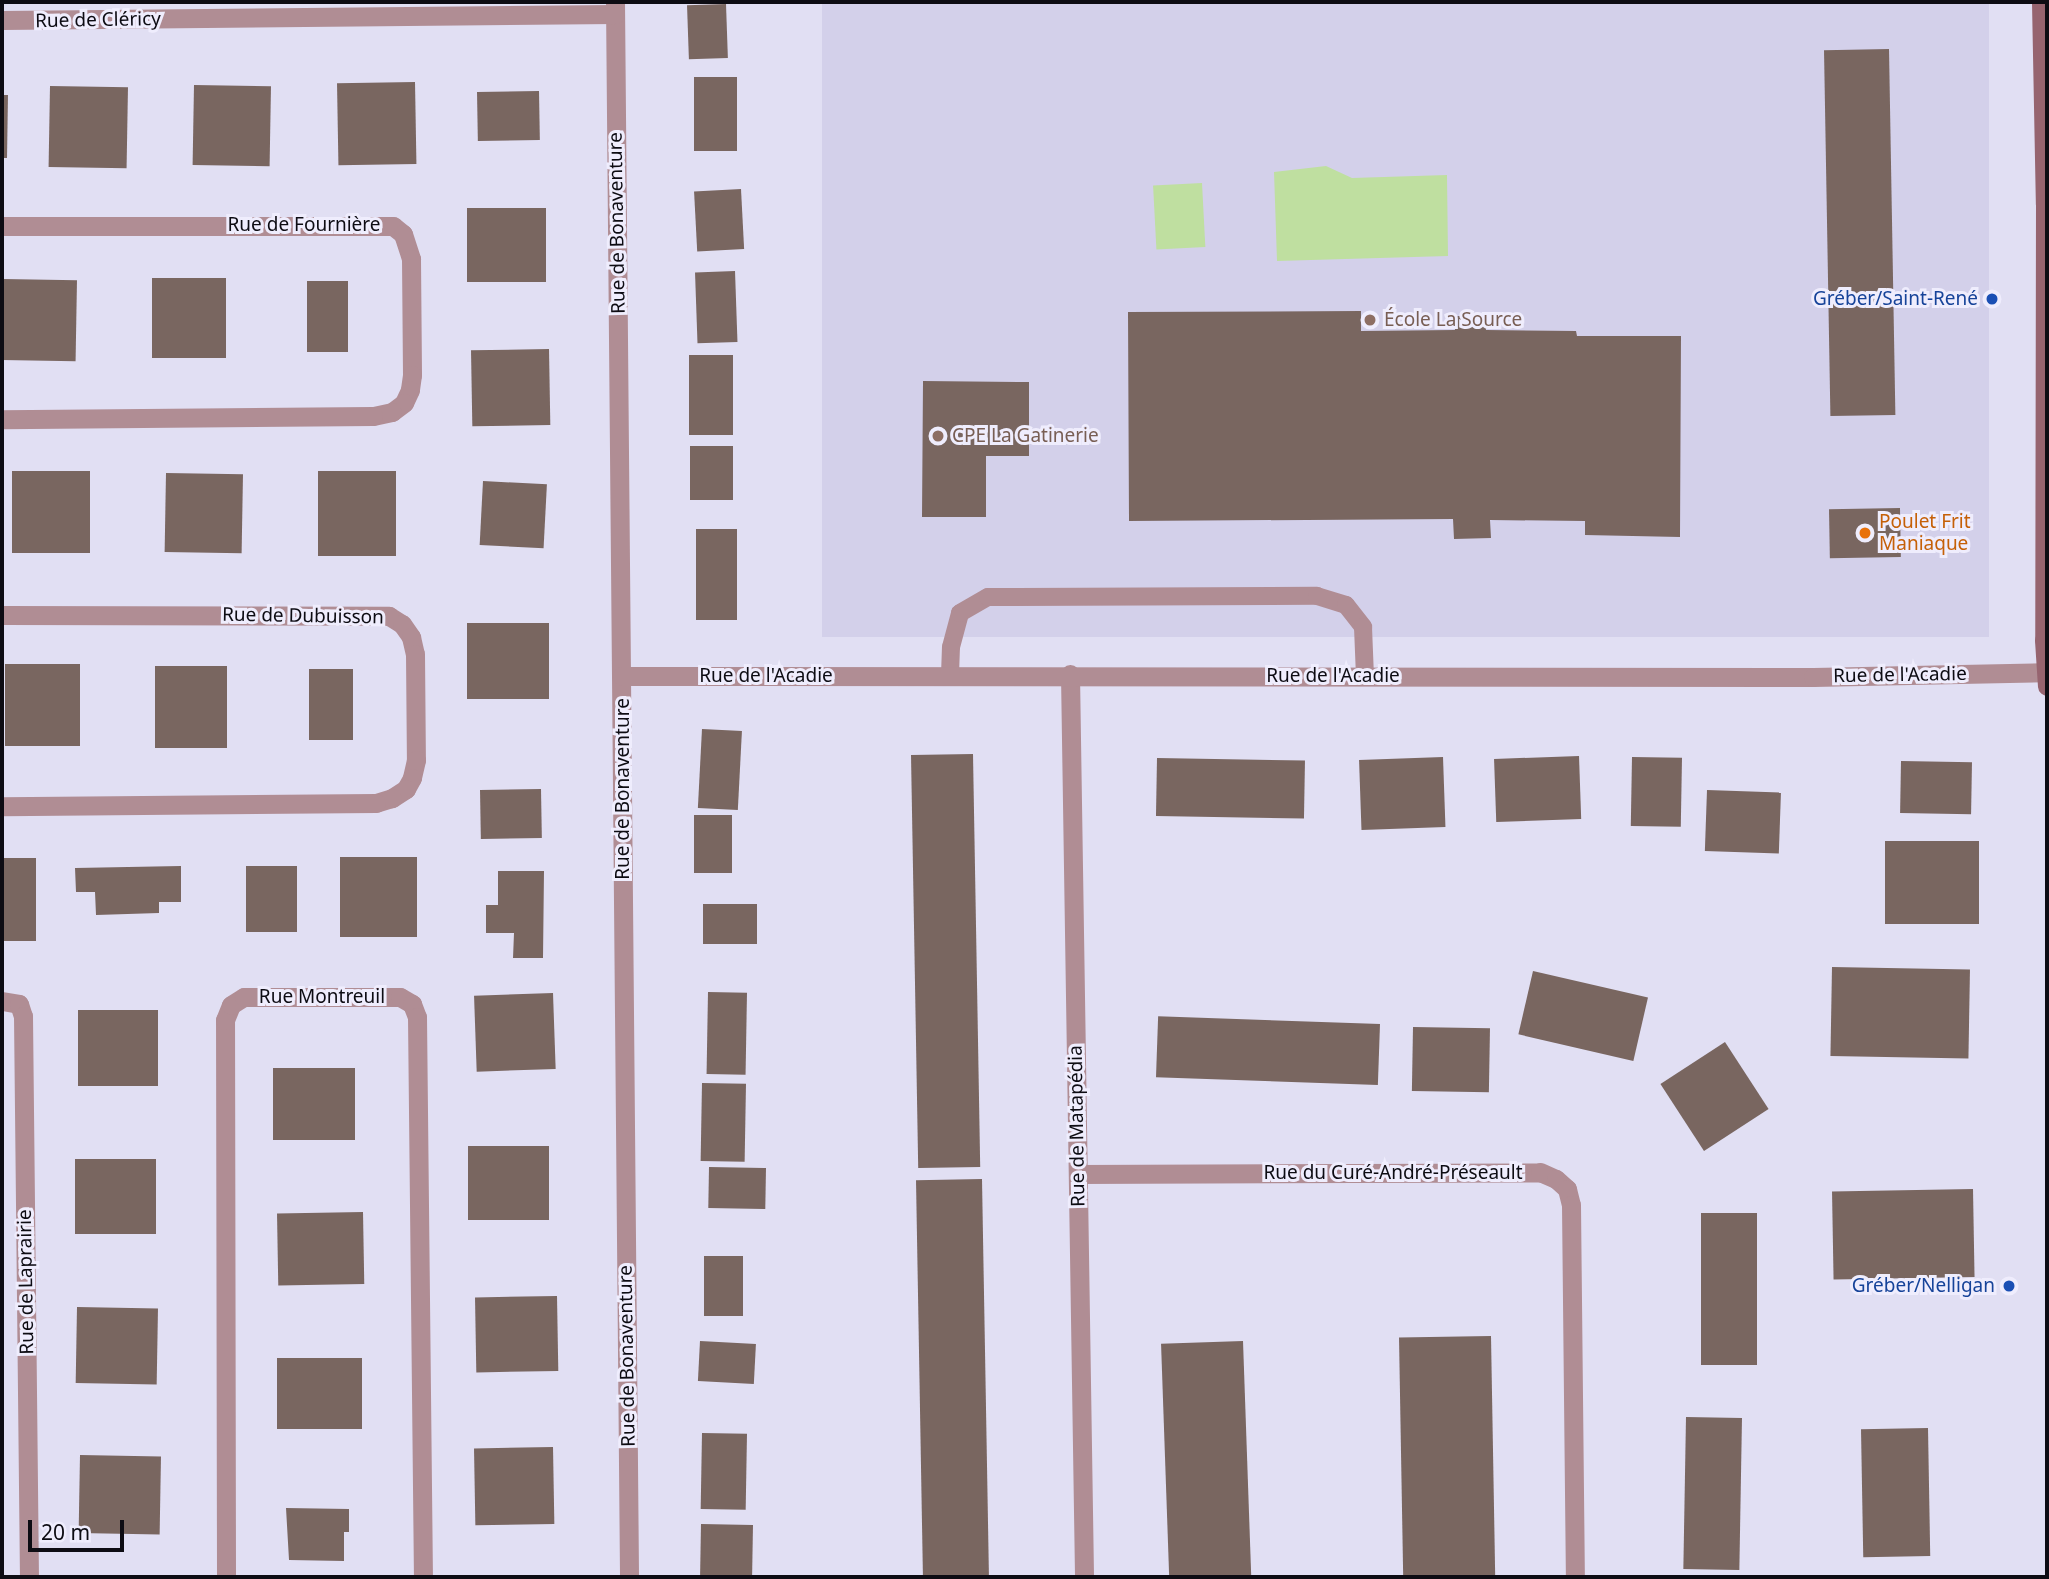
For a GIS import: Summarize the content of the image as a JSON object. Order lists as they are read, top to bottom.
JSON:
{
  "streets": {
    "street": [
      "Rue de Cléricy",
      "Rue de Bonaventure",
      "Rue de Fournière",
      "Rue de Dubuisson",
      "Rue de l'Acadie",
      "Rue Montreuil",
      "Rue de Matapédia",
      "Rue du Curé-André-Préseault",
      "Rue de Laprairie"
    ]
  },
  "crossings": [
    ["Rue de Cléricy", "Rue de Bonaventure"],
    ["Rue de Bonaventure", "Rue de l'Acadie"],
    ["Rue de l'Acadie", "Rue de Matapédia"],
    ["Rue de Matapédia", "Rue du Curé-André-Préseault"]
  ],
  "places": [
    "Gréber/Saint-René",
    "École La Source",
    "CPE La Gatinerie",
    "Poulet Frit Maniaque",
    "Gréber/Nelligan"
  ],
  "scale_bar": "20 m"
}
